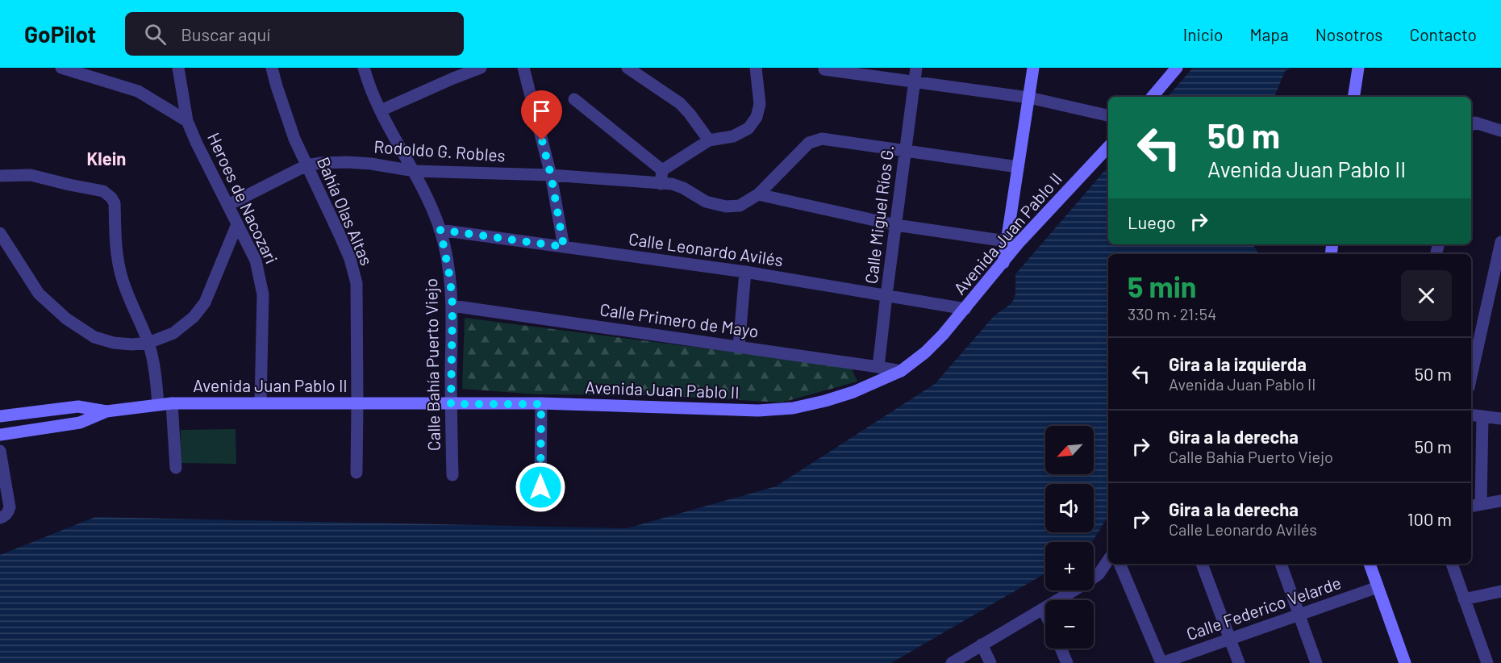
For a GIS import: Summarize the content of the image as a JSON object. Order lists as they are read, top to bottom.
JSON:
{
  "streets": {
    "main road": ["Avenida Juan Pablo II"],
    "street": [
      "Rodoldo G. Robles",
      "Heroes de Nacozari",
      "Bahía Olas Altas",
      "Calle Miguel Ríos G.",
      "Calle Leonardo Avilés",
      "Calle Primero de Mayo",
      "Calle Bahía Puerto Viejo",
      "Calle Federico Velarde"
    ]
  },
  "crossings": [
    ["Rodoldo G. Robles", "Heroes de Nacozari"],
    ["Rodoldo G. Robles", "Bahía Olas Altas"],
    ["Rodoldo G. Robles", "Calle Bahía Puerto Viejo"],
    ["Heroes de Nacozari", "Avenida Juan Pablo II"],
    ["Bahía Olas Altas", "Avenida Juan Pablo II"],
    ["Calle Miguel Ríos G.", "Calle Leonardo Avilés"],
    ["Calle Miguel Ríos G.", "Calle Primero de Mayo"],
    ["Avenida Juan Pablo II", "Calle Leonardo Avilés"],
    ["Avenida Juan Pablo II", "Calle Primero de Mayo"],
    ["Avenida Juan Pablo II", "Calle Bahía Puerto Viejo"],
    ["Calle Leonardo Avilés", "Calle Bahía Puerto Viejo"],
    ["Calle Primero de Mayo", "Calle Bahía Puerto Viejo"]
  ],
  "districts": ["Klein"],
  "north": "bottom left",
  "page": {
    "header": "GoPilot",
    "search": "Buscar aquí",
    "nav": [
      "Inicio",
      "Mapa",
      "Nosotros",
      "Contacto"
    ],
    "turn": ["50 m", "Avenida Juan Pablo II"],
    "then": "Luego",
    "heading": ["5 min", "330 m · 21:54"],
    "list": [
      {
        "name": "Gira a la izquierda",
        "note": "Avenida Juan Pablo II",
        "value": "50 m"
      },
      {
        "name": "Gira a la derecha",
        "note": "Calle Bahía Puerto Viejo",
        "value": "50 m"
      },
      {
        "name": "Gira a la derecha",
        "note": "Calle Leonardo Avilés",
        "value": "100 m"
      }
    ],
    "map_buttons": ["+", "−"]
  }
}
